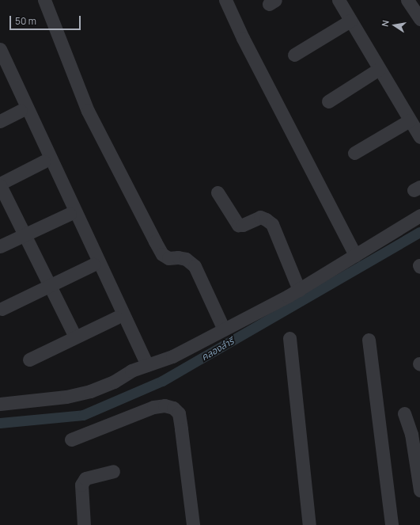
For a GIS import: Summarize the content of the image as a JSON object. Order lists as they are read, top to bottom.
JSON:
{
  "water": ["คลองลำรี"],
  "scale_bar": "50 m",
  "north": "left"
}
